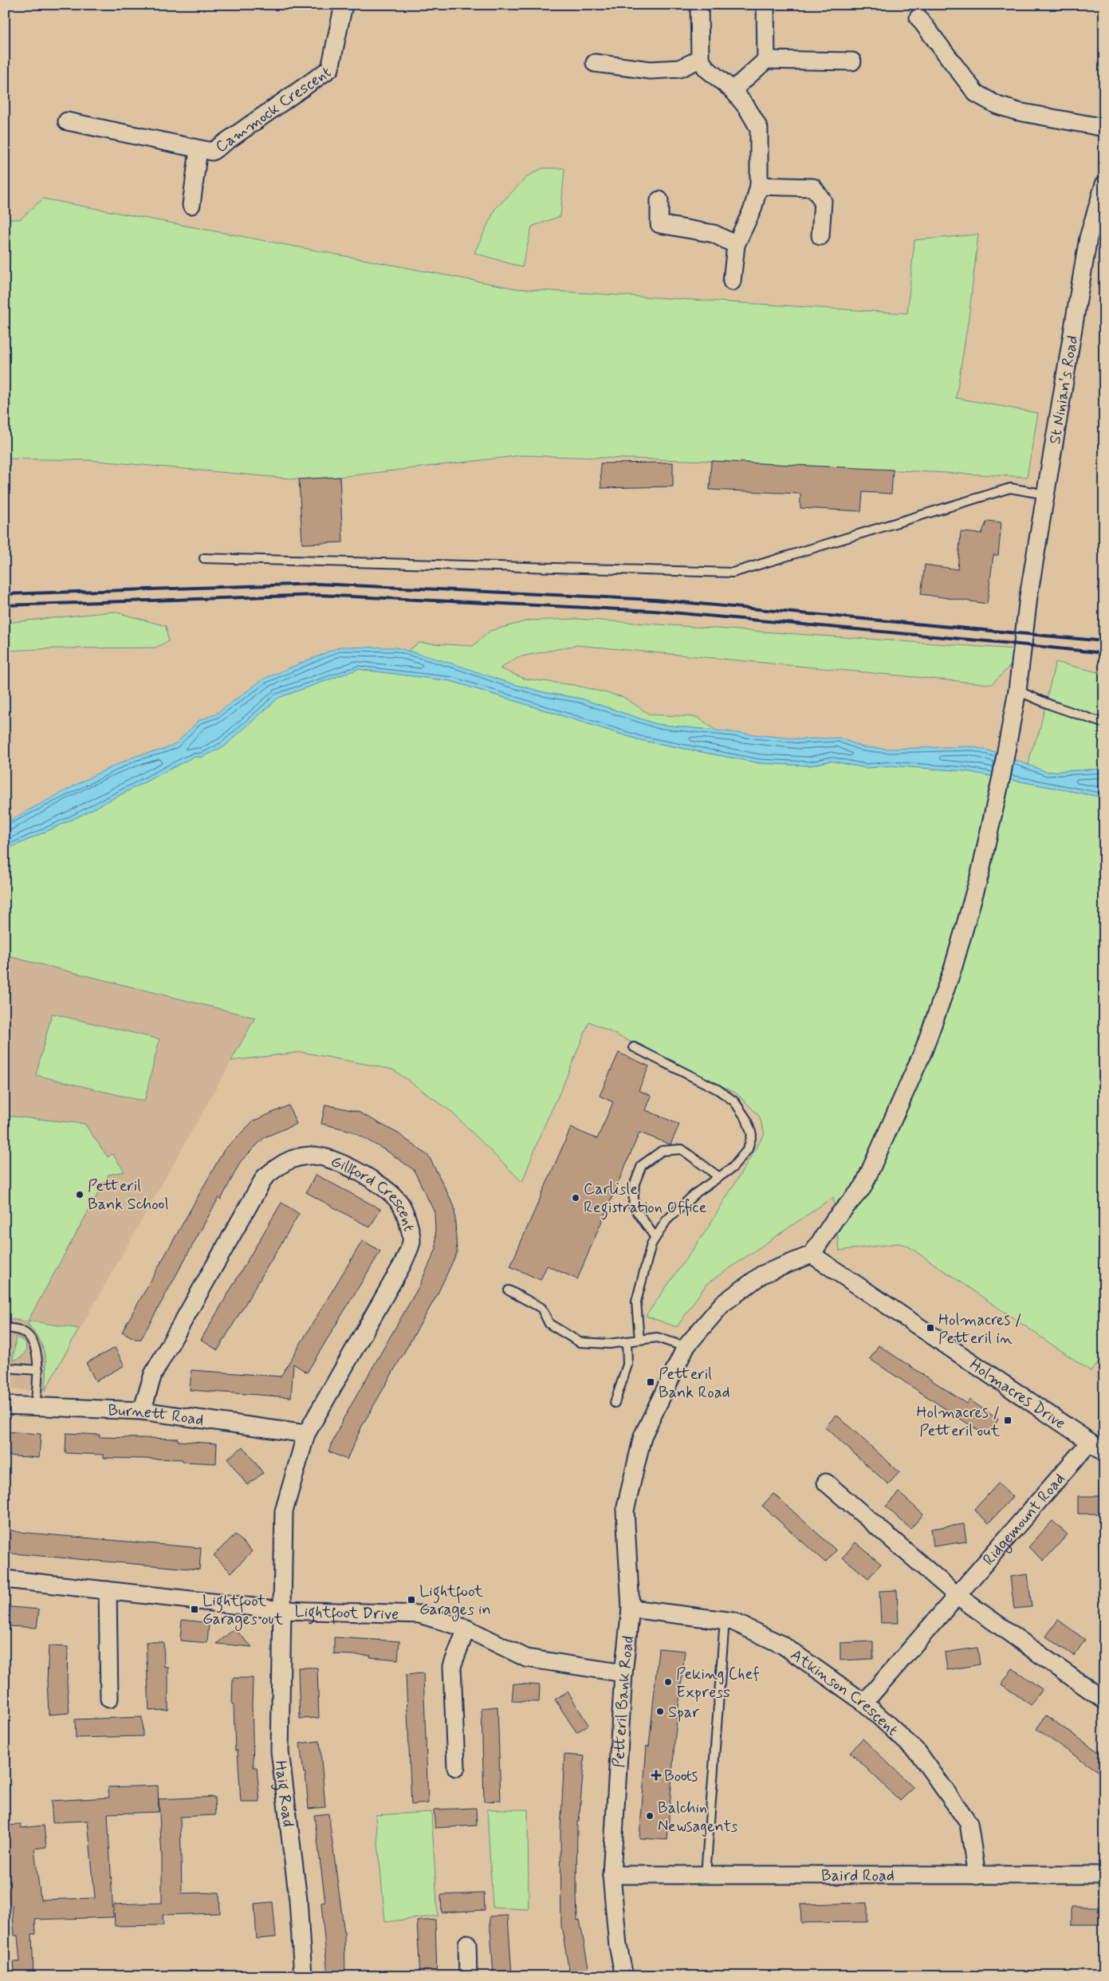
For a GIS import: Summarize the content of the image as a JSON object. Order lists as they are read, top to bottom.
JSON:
{
  "streets": {
    "street": [
      "Cammock Crescent",
      "St Ninian's Road",
      "Gillford Crescent",
      "Holmacres Drive",
      "Burnett Road",
      "Ridgemount Road",
      "Lightfoot Drive",
      "Atkinson Crescent",
      "Petteril Bank Road",
      "Haig Road",
      "Baird Road"
    ]
  },
  "crossings": [
    ["St Ninian's Road", "Holmacres Drive"],
    ["St Ninian's Road", "Petteril Bank Road"],
    ["Gillford Crescent", "Burnett Road"],
    ["Gillford Crescent", "Lightfoot Drive"],
    ["Gillford Crescent", "Haig Road"],
    ["Holmacres Drive", "Ridgemount Road"],
    ["Holmacres Drive", "Petteril Bank Road"],
    ["Ridgemount Road", "Atkinson Crescent"],
    ["Lightfoot Drive", "Petteril Bank Road"],
    ["Lightfoot Drive", "Haig Road"],
    ["Atkinson Crescent", "Petteril Bank Road"],
    ["Atkinson Crescent", "Baird Road"],
    ["Petteril Bank Road", "Baird Road"]
  ],
  "places": {
    "other": [
      "Petteril Bank School",
      "Carlisle Registration Office",
      "Peking Chef Express",
      "Spar",
      "Balchin Newsagents"
    ],
    "transit": [
      "Holmacres / Petteril in",
      "Petteril Bank Road",
      "Holmacres / Petteril out",
      "Lightfoot Garages in",
      "Lightfoot Garages out"
    ],
    "health": ["Boots"]
  }
}
